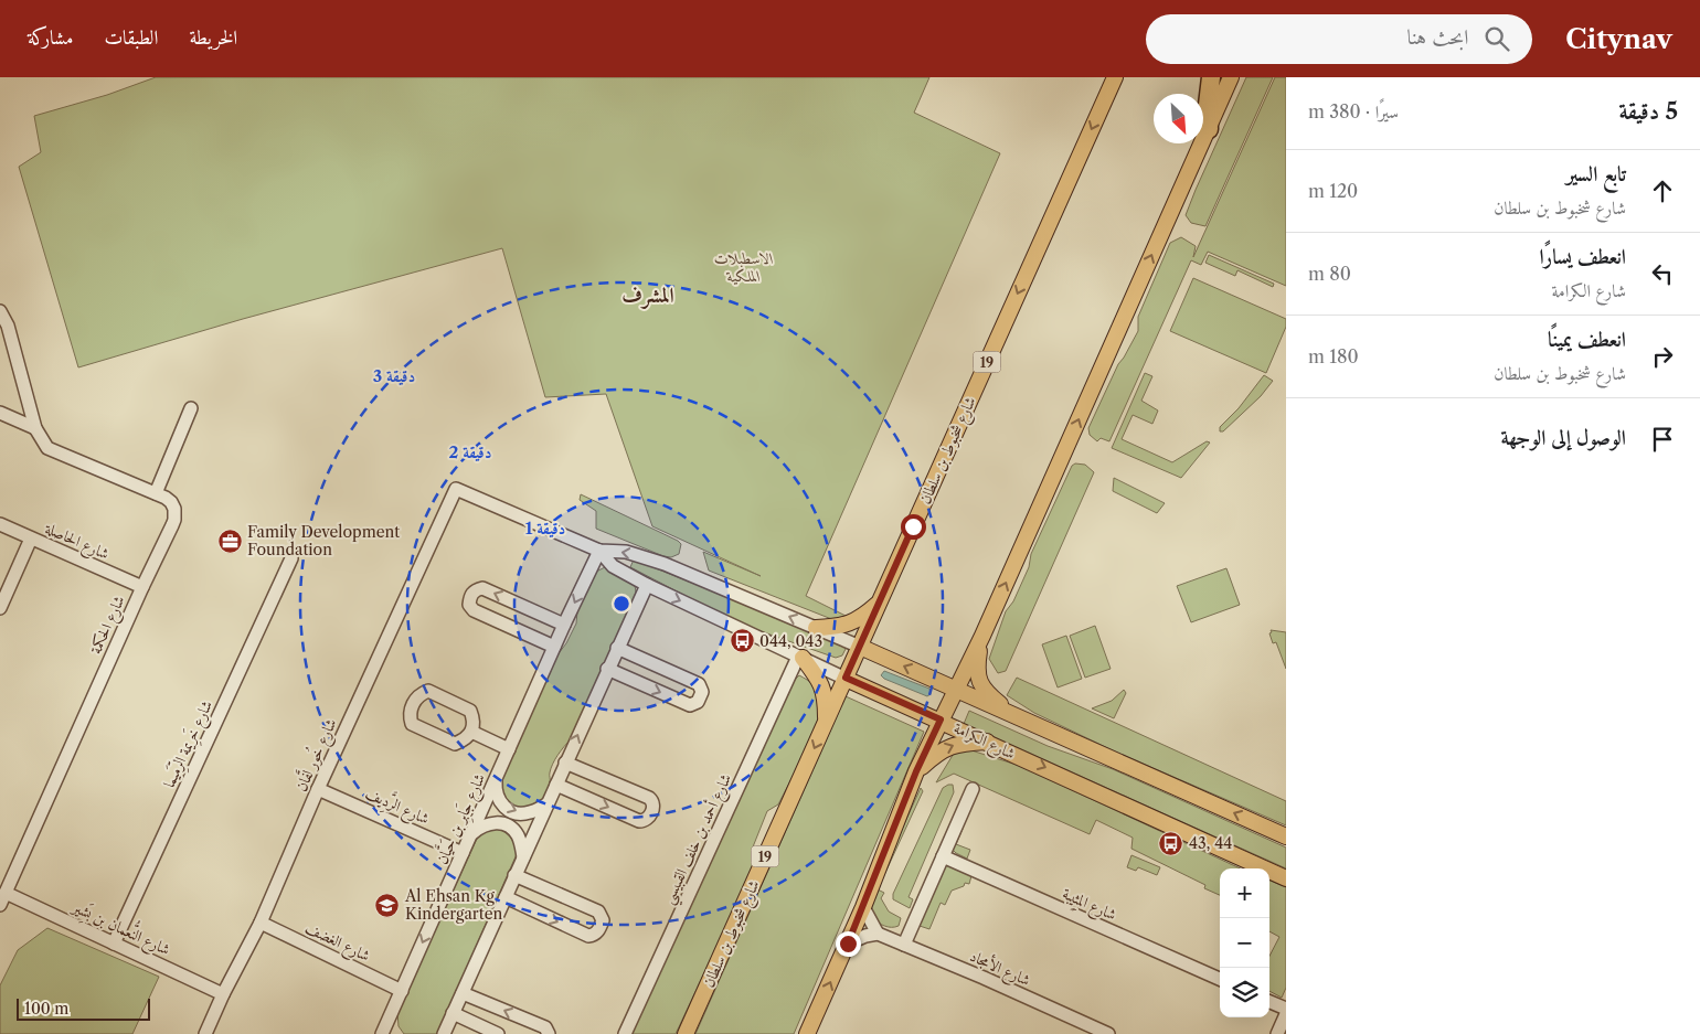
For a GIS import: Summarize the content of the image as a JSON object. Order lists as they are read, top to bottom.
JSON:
{
  "streets": {
    "main road": ["19", "شارع شخبوط بن سلطان", "شارع الكرامة"],
    "street": [
      "شارع الحاصلة",
      "شارع الحكمة",
      "شارع خَرِيمة الرِّمَيما",
      "شارع خُور لفَّان",
      "شارع الرَّدِيف",
      "شارع جَابِر بن حَيَّان",
      "شارع أحمد بن خلف القبيسي",
      "شارع المِثِيبة",
      "شارع النُّعمان بن بَشِير",
      "شارع الغضف",
      "شارع الأمجاد"
    ]
  },
  "crossings": [
    ["شارع شخبوط بن سلطان", "شارع الكرامة"],
    ["شارع الحاصلة", "شارع الحكمة"],
    ["شارع الحكمة", "شارع النُّعمان بن بَشِير"],
    ["شارع الكرامة", "شارع خُور لفَّان"],
    ["شارع الكرامة", "شارع جَابِر بن حَيَّان"],
    ["شارع الكرامة", "شارع أحمد بن خلف القبيسي"],
    ["شارع خَرِيمة الرِّمَيما", "شارع النُّعمان بن بَشِير"],
    ["شارع خُور لفَّان", "شارع الرَّدِيف"],
    ["شارع خُور لفَّان", "شارع النُّعمان بن بَشِير"],
    ["شارع خُور لفَّان", "شارع الغضف"],
    ["شارع الرَّدِيف", "شارع جَابِر بن حَيَّان"],
    ["شارع جَابِر بن حَيَّان", "شارع الغضف"]
  ],
  "districts": ["المشرف"],
  "parks": ["الاسطبلات الملكية"],
  "places": {
    "office": ["Family Development Foundation"],
    "bus stop": ["044, 043", "43, 44"],
    "school or university": ["Al Ehsan Kg Kindergarten"]
  },
  "scale_bar": "100 m",
  "north": "bottom right",
  "page": {
    "header": "Citynav",
    "search": "ابحث هنا",
    "nav": ["الخريطة", "الطبقات", "مشاركة"],
    "heading": ["5 دقيقة", "سيرًا · 380 m"],
    "list": [
      ["تابع السير", "شارع شخبوط بن سلطان", "120 m"],
      ["انعطف يسارًا", "شارع الكرامة", "80 m"],
      ["انعطف يمينًا", "شارع شخبوط بن سلطان", "180 m"],
      "الوصول إلى الوجهة"
    ],
    "map_buttons": ["+", "−"],
    "scale": "100 m"
  },
  "rings": ["3 دقيقة", "2 دقيقة", "1 دقيقة"]
}
